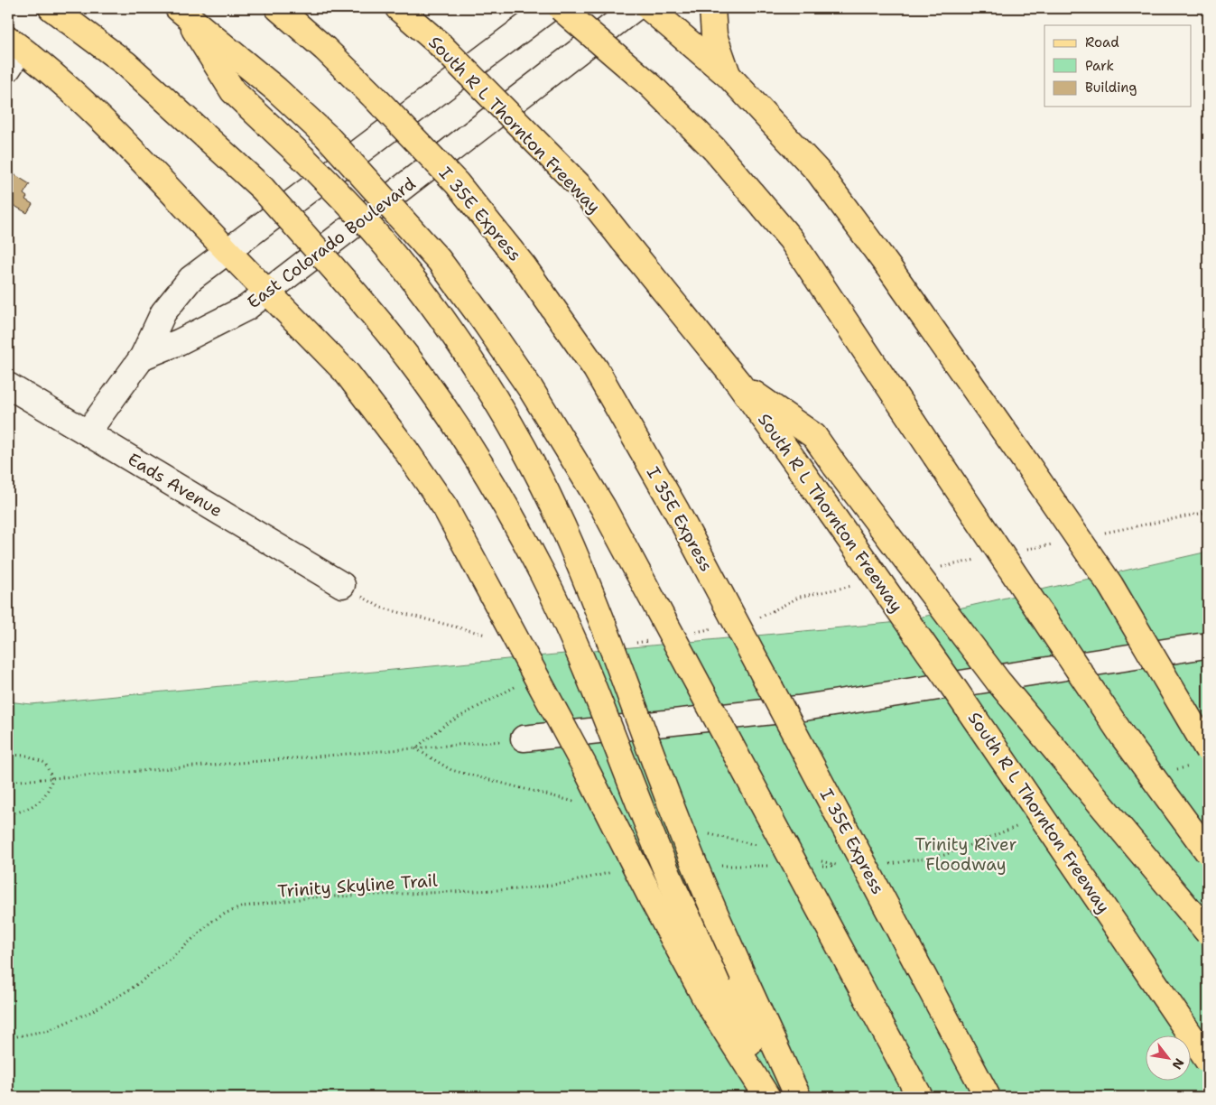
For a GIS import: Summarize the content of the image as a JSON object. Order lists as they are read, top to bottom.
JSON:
{
  "streets": {
    "main road": ["South R L Thornton Freeway", "I 35E Express"],
    "street": ["East Colorado Boulevard", "Eads Avenue"],
    "path": ["Trinity Skyline Trail"]
  },
  "parks": ["Trinity River Floodway"],
  "legend": ["Road", "Park", "Building"],
  "north": "bottom right"
}
